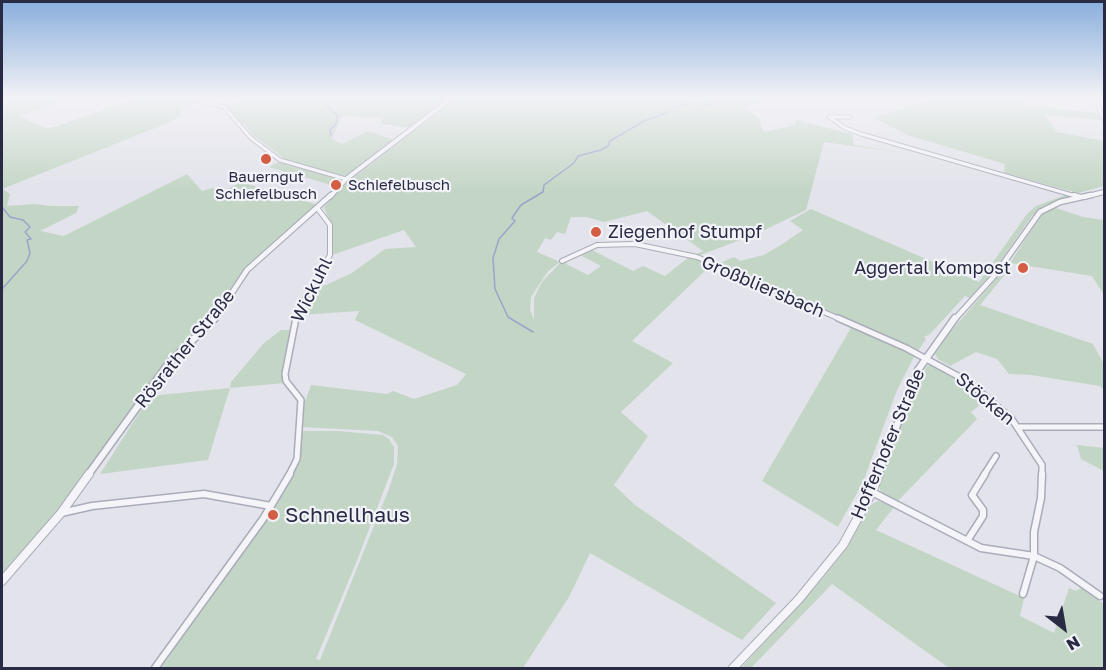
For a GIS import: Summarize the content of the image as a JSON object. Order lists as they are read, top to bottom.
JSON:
{
  "streets": {
    "street": [
      "Großbliersbach",
      "Wickuhl",
      "Rösrather Straße",
      "Stöcken",
      "Hofferhofer Straße"
    ]
  },
  "crossings": [
    ["Großbliersbach", "Stöcken"],
    ["Großbliersbach", "Hofferhofer Straße"],
    ["Wickuhl", "Rösrather Straße"],
    ["Stöcken", "Hofferhofer Straße"]
  ],
  "places": [
    "Bauerngut Schiefelbusch",
    "Schiefelbusch",
    "Ziegenhof Stumpf",
    "Aggertal Kompost",
    "Schnellhaus"
  ],
  "north": "bottom right"
}
